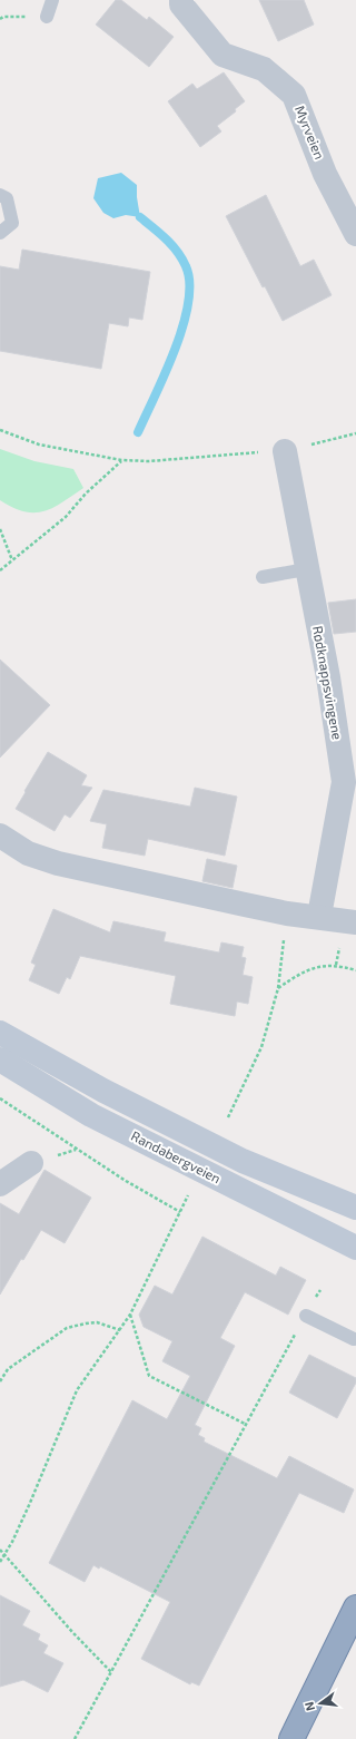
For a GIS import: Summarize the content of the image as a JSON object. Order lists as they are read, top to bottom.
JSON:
{
  "streets": {
    "main road": ["Randabergveien"],
    "street": ["Myrveien", "Rødknappsvingene"]
  },
  "north": "left"
}
